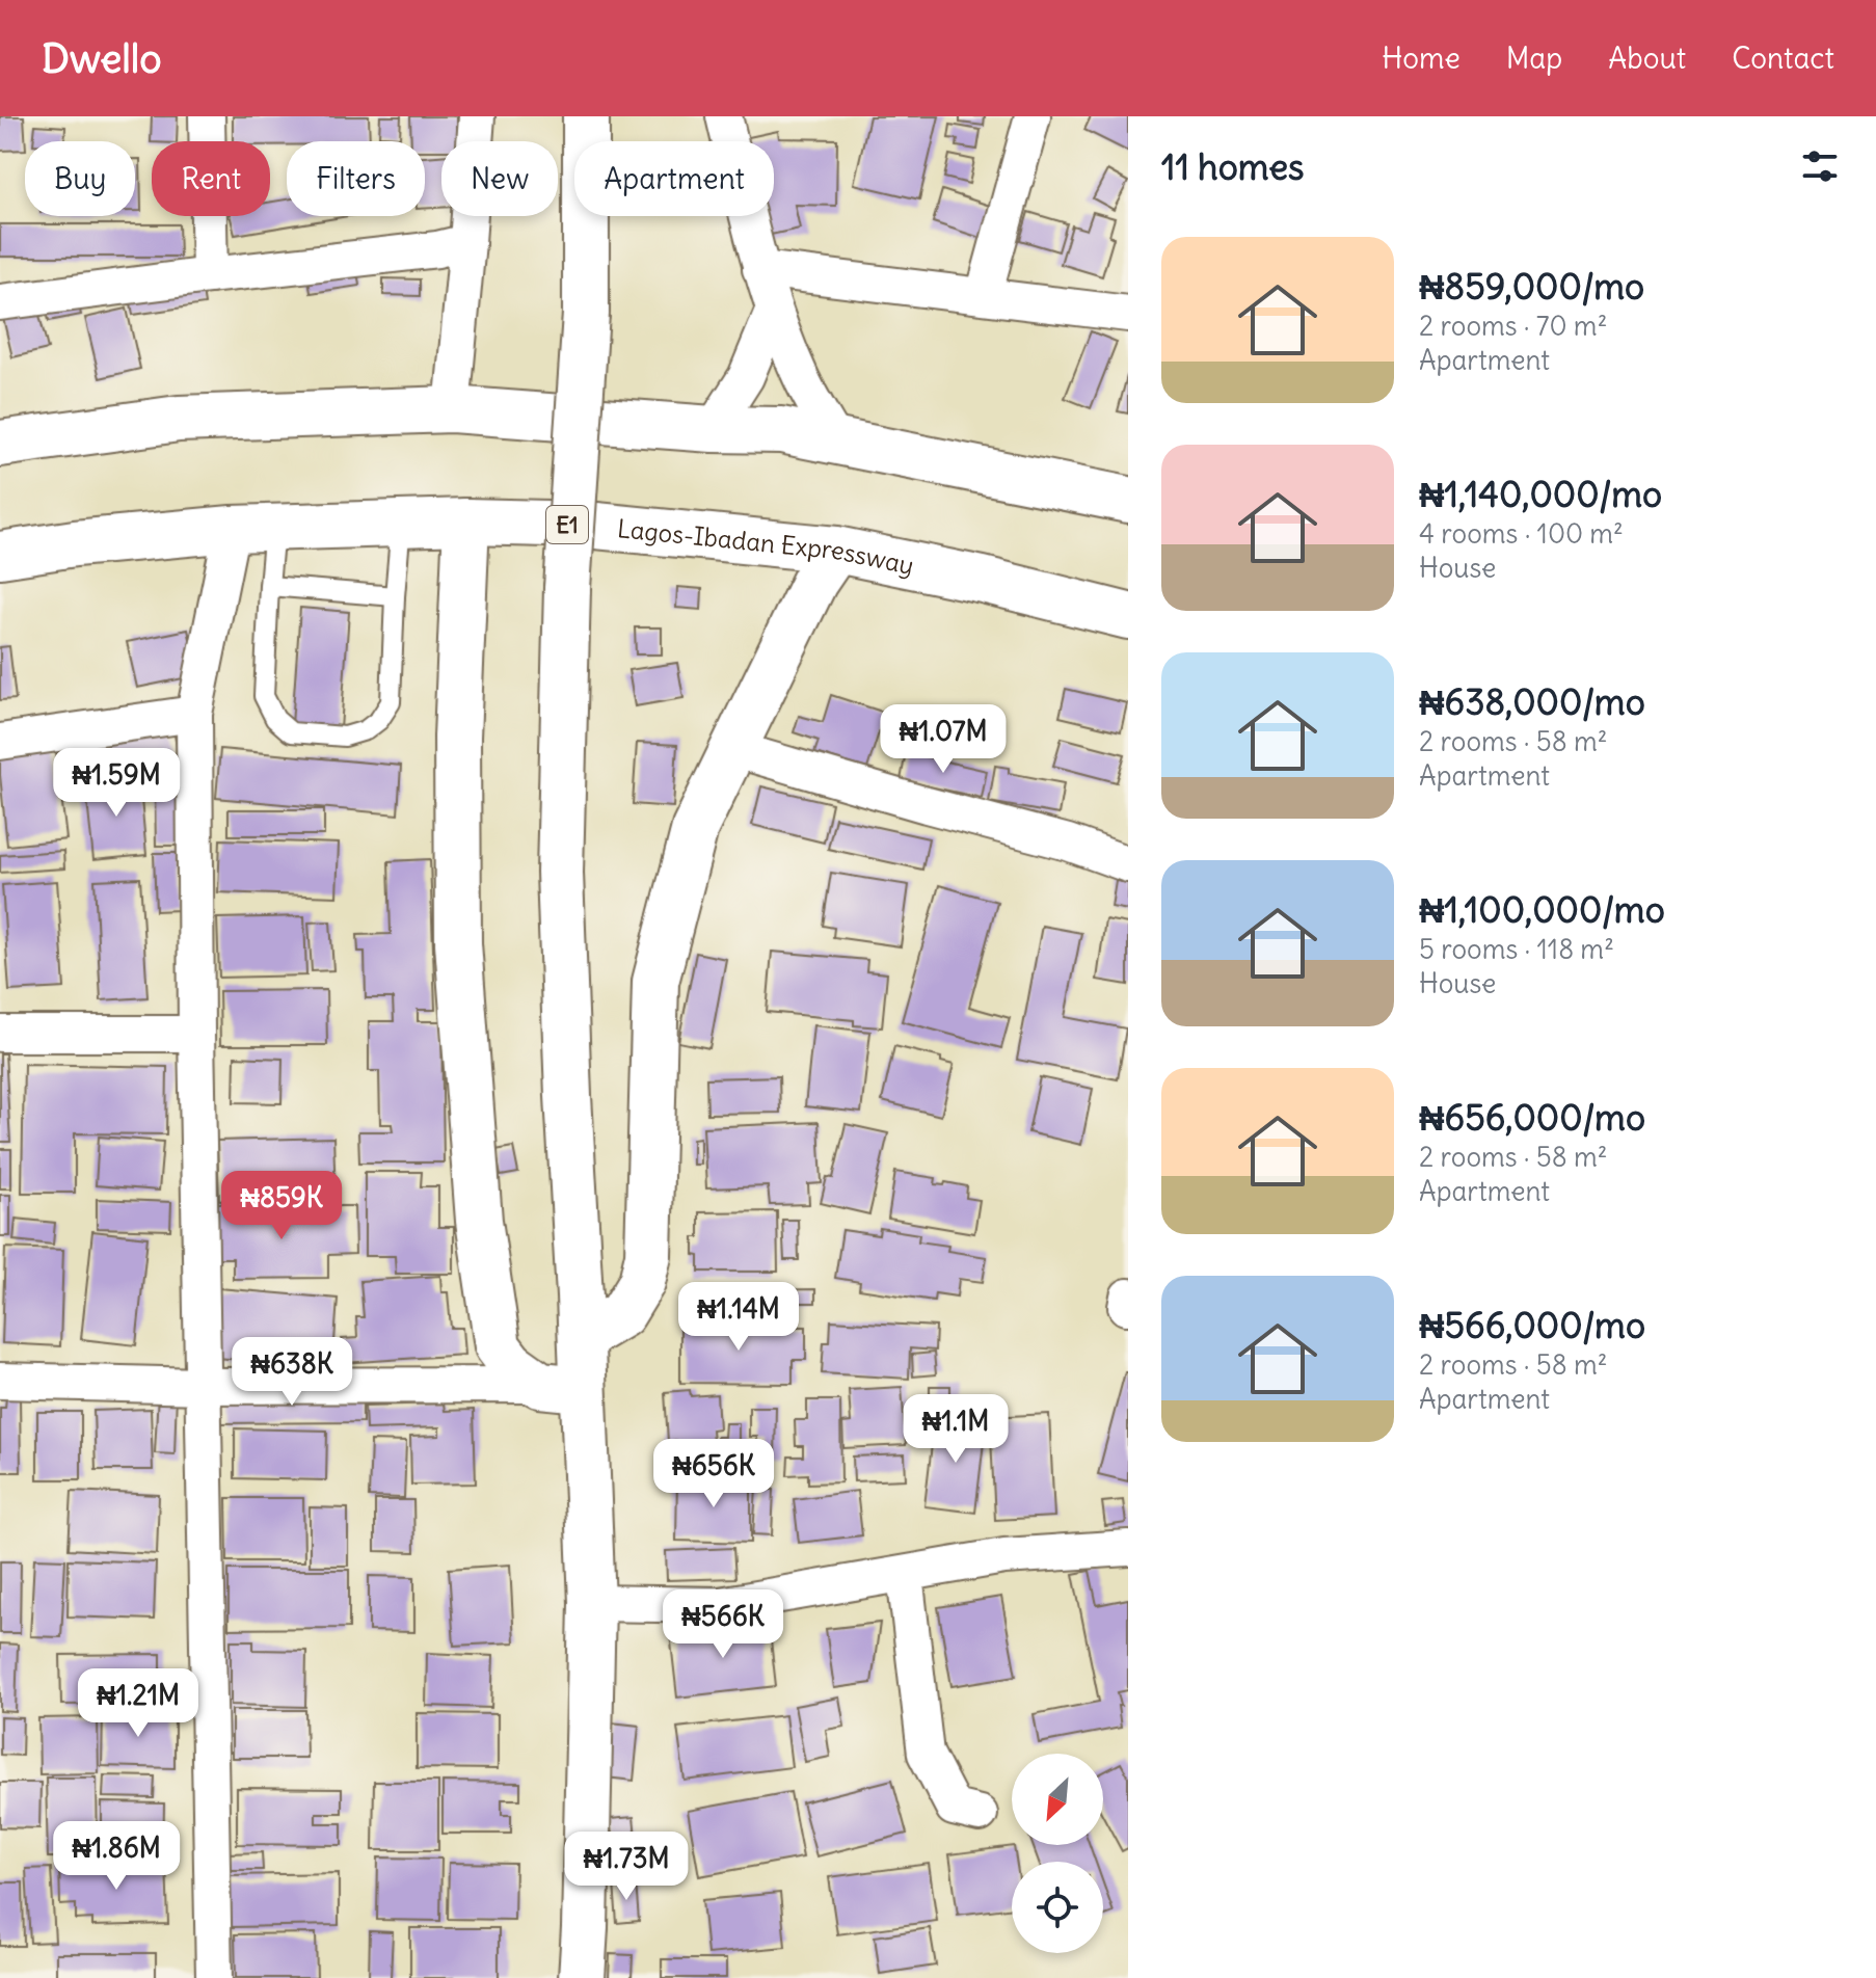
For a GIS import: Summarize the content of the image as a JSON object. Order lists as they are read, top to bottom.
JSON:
{
  "streets": {
    "main road": ["E1", "Lagos-Ibadan Expressway"]
  },
  "north": "bottom left",
  "page": {
    "header": "Dwello",
    "nav": [
      "Home",
      "Map",
      "About",
      "Contact"
    ],
    "heading": "11 homes",
    "chip": [
      "Buy",
      "Rent",
      "Filters",
      "New",
      "Apartment"
    ],
    "list": [
      {
        "name": "₦859,000/mo",
        "note": "2 rooms · 70 m² · Apartment"
      },
      {
        "name": "₦1,140,000/mo",
        "note": "4 rooms · 100 m² · House"
      },
      {
        "name": "₦638,000/mo",
        "note": "2 rooms · 58 m² · Apartment"
      },
      {
        "name": "₦1,100,000/mo",
        "note": "5 rooms · 118 m² · House"
      },
      {
        "name": "₦656,000/mo",
        "note": "2 rooms · 58 m² · Apartment"
      },
      {
        "name": "₦566,000/mo",
        "note": "2 rooms · 58 m² · Apartment"
      }
    ],
    "price": [
      "₦1.07M",
      "₦1.59M",
      "₦859K",
      "₦1.14M",
      "₦638K",
      "₦1.1M",
      "₦656K",
      "₦566K",
      "₦1.21M",
      "₦1.86M",
      "₦1.73M"
    ]
  }
}
